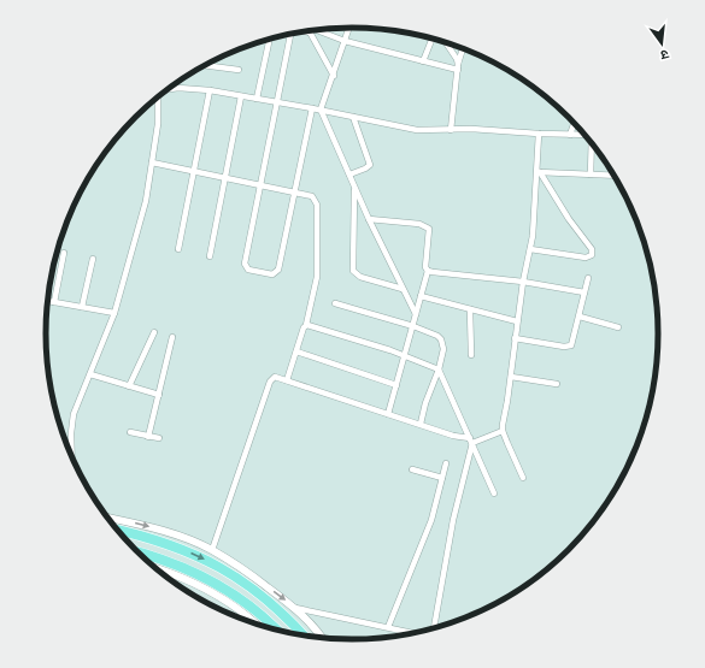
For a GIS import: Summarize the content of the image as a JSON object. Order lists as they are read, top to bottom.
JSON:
{
  "north": "bottom"
}
